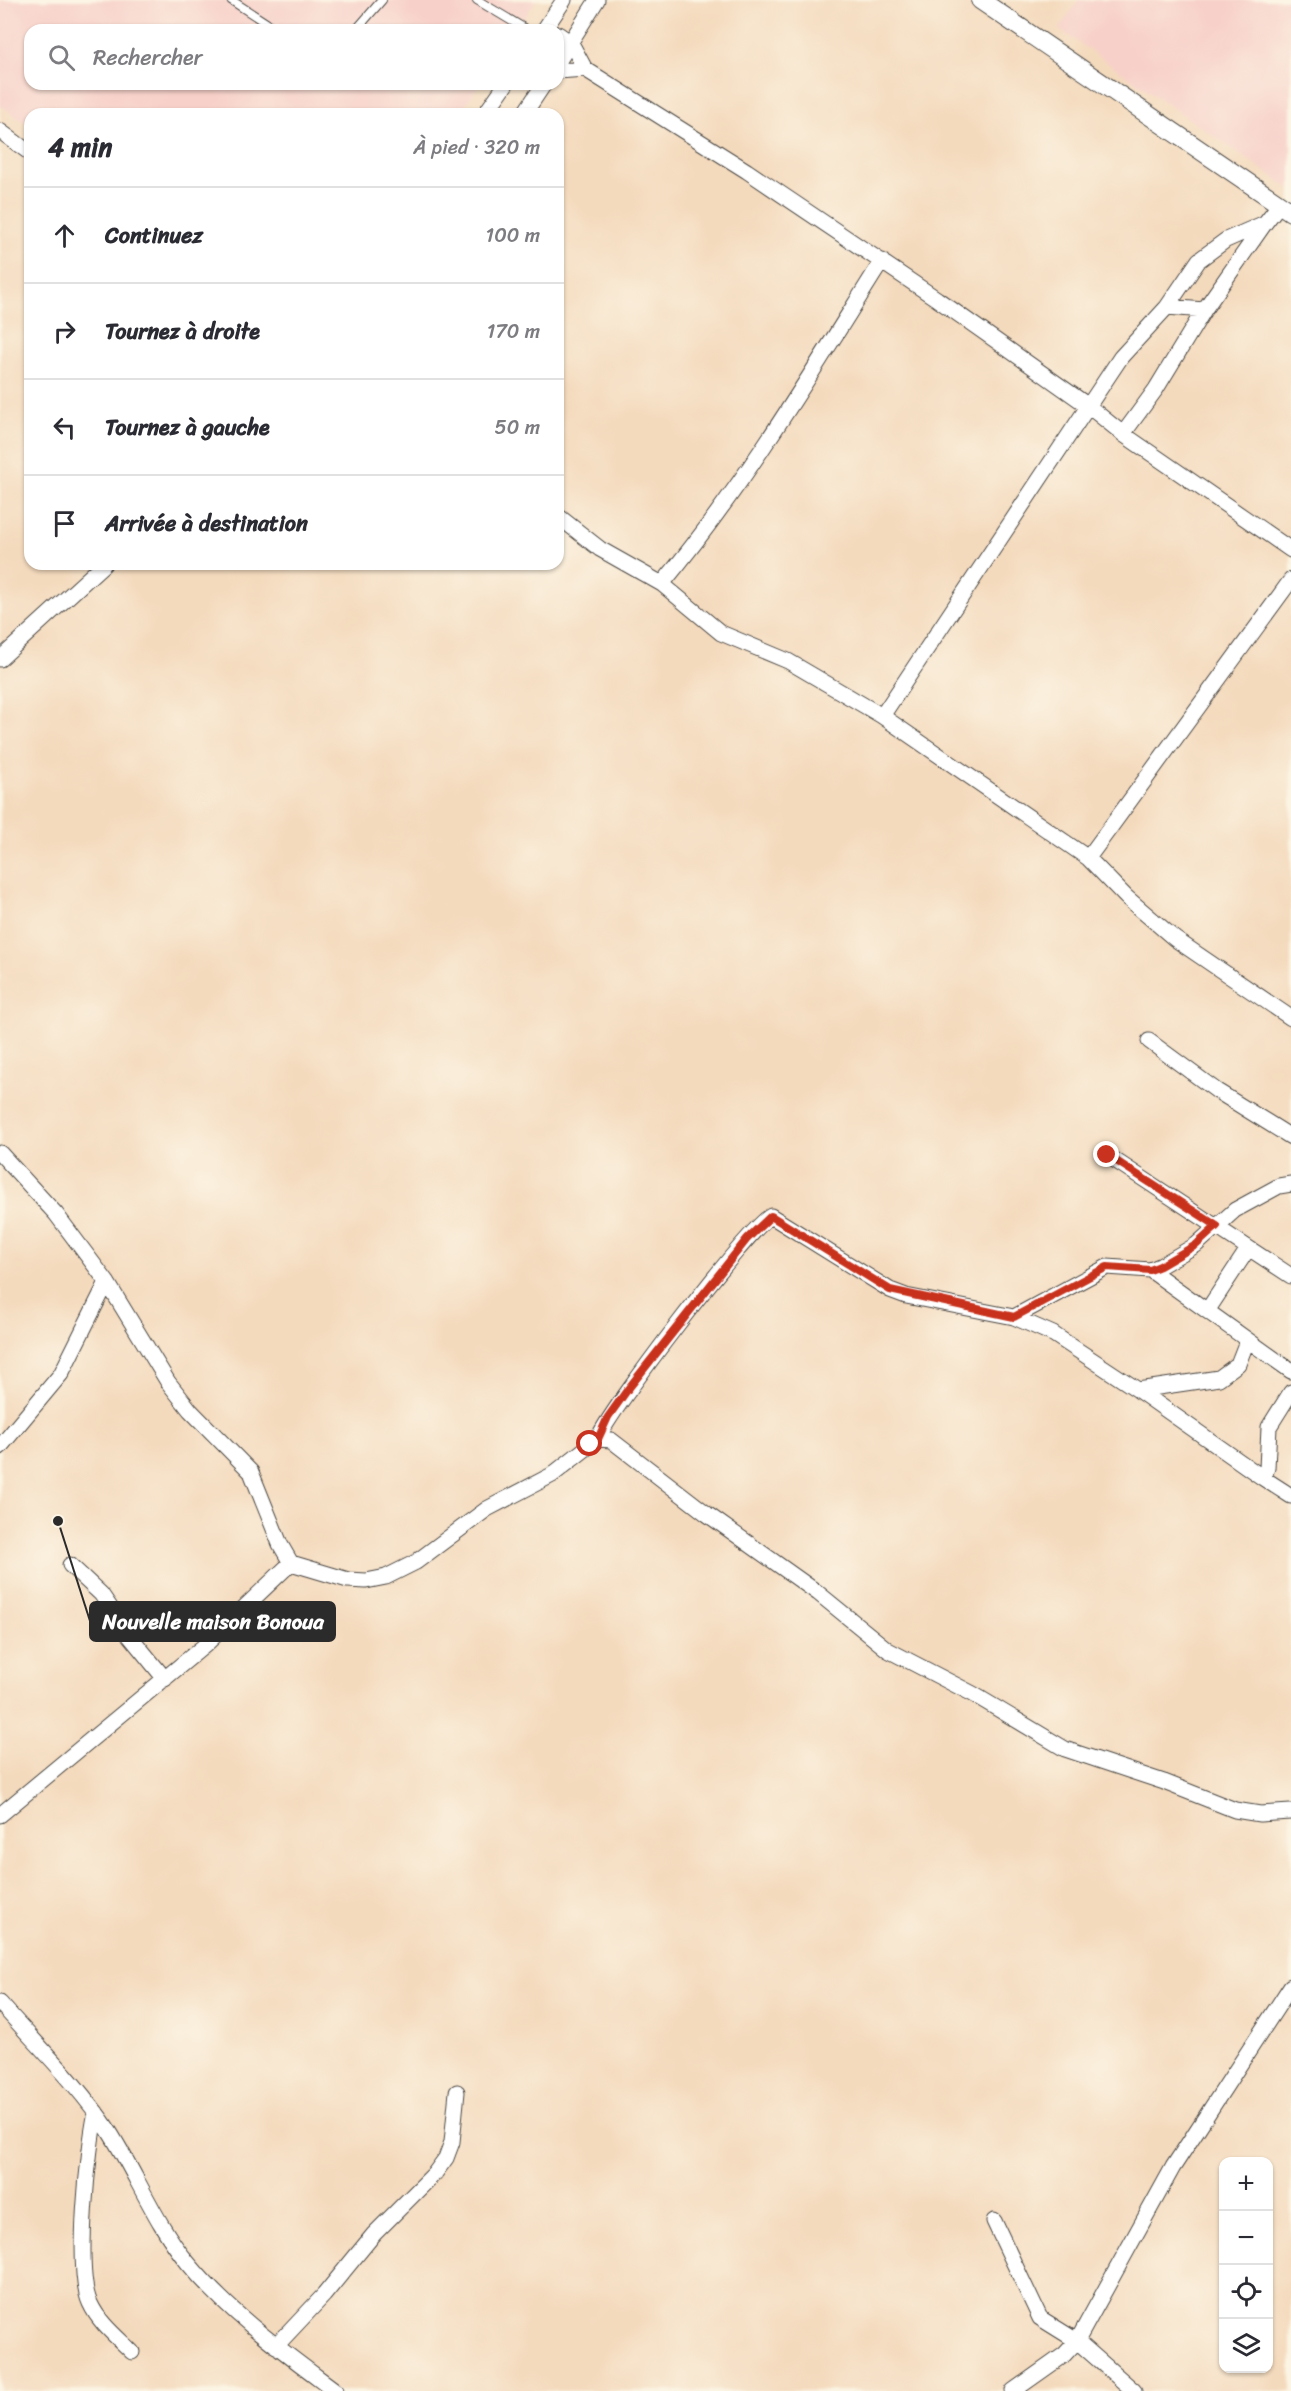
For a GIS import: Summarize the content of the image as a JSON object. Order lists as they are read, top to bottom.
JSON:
{
  "places": ["Nouvelle maison Bonoua"],
  "page": {
    "search": "Rechercher",
    "heading": ["4 min", "À pied · 320 m"],
    "list": [
      ["Continuez", "100 m"],
      ["Tournez à droite", "170 m"],
      ["Tournez à gauche", "50 m"],
      "Arrivée à destination"
    ],
    "map_buttons": ["+", "−"]
  }
}
